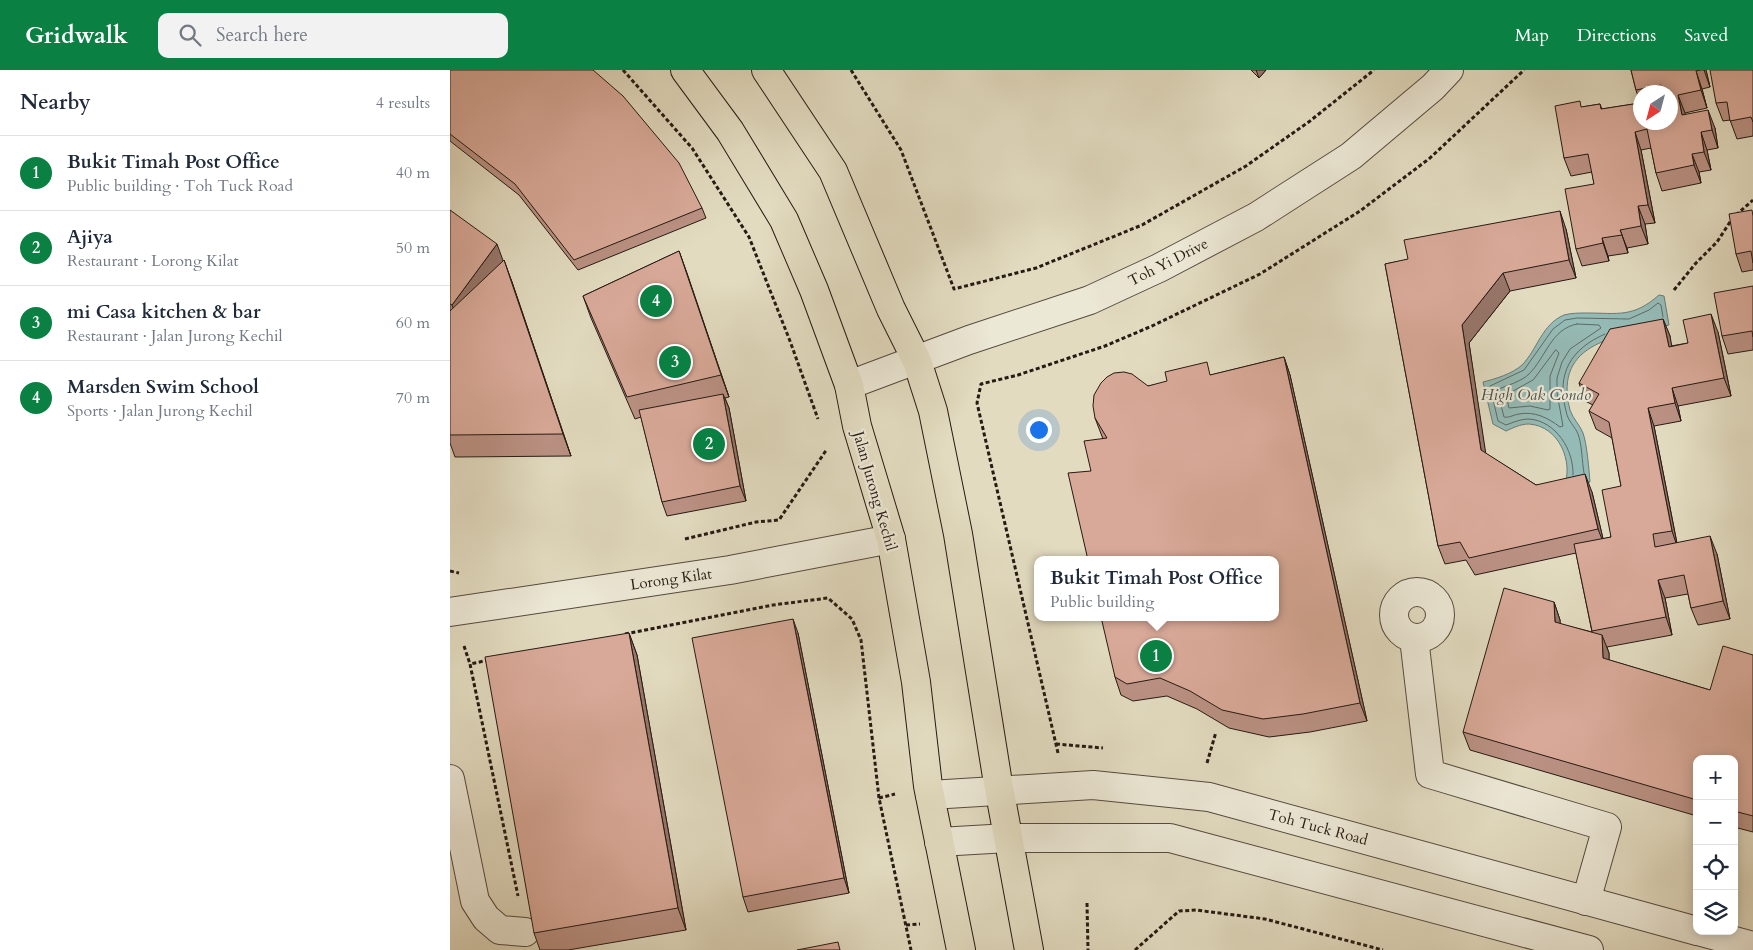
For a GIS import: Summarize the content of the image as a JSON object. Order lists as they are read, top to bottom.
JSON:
{
  "streets": {
    "main road": ["Jalan Jurong Kechil"],
    "street": ["Toh Yi Drive", "Lorong Kilat", "Toh Tuck Road"]
  },
  "crossings": [
    ["Toh Yi Drive", "Jalan Jurong Kechil"],
    ["Jalan Jurong Kechil", "Lorong Kilat"],
    ["Jalan Jurong Kechil", "Toh Tuck Road"]
  ],
  "water": ["High Oak Condo"],
  "north": "bottom left",
  "page": {
    "header": "Gridwalk",
    "search": "Search here",
    "nav": ["Map", "Directions", "Saved"],
    "heading": ["Nearby", "4 results"],
    "list": [
      {
        "mark": "1",
        "name": "Bukit Timah Post Office",
        "note": "Public building · Toh Tuck Road",
        "value": "40 m"
      },
      {
        "mark": "2",
        "name": "Ajiya",
        "note": "Restaurant · Lorong Kilat",
        "value": "50 m"
      },
      {
        "mark": "3",
        "name": "mi Casa kitchen & bar",
        "note": "Restaurant · Jalan Jurong Kechil",
        "value": "60 m"
      },
      {
        "mark": "4",
        "name": "Marsden Swim School",
        "note": "Sports · Jalan Jurong Kechil",
        "value": "70 m"
      }
    ],
    "pins": [
      "4",
      "3",
      "2",
      "1"
    ],
    "popup": ["Bukit Timah Post Office", "Public building"],
    "map_buttons": ["+", "−"]
  }
}
